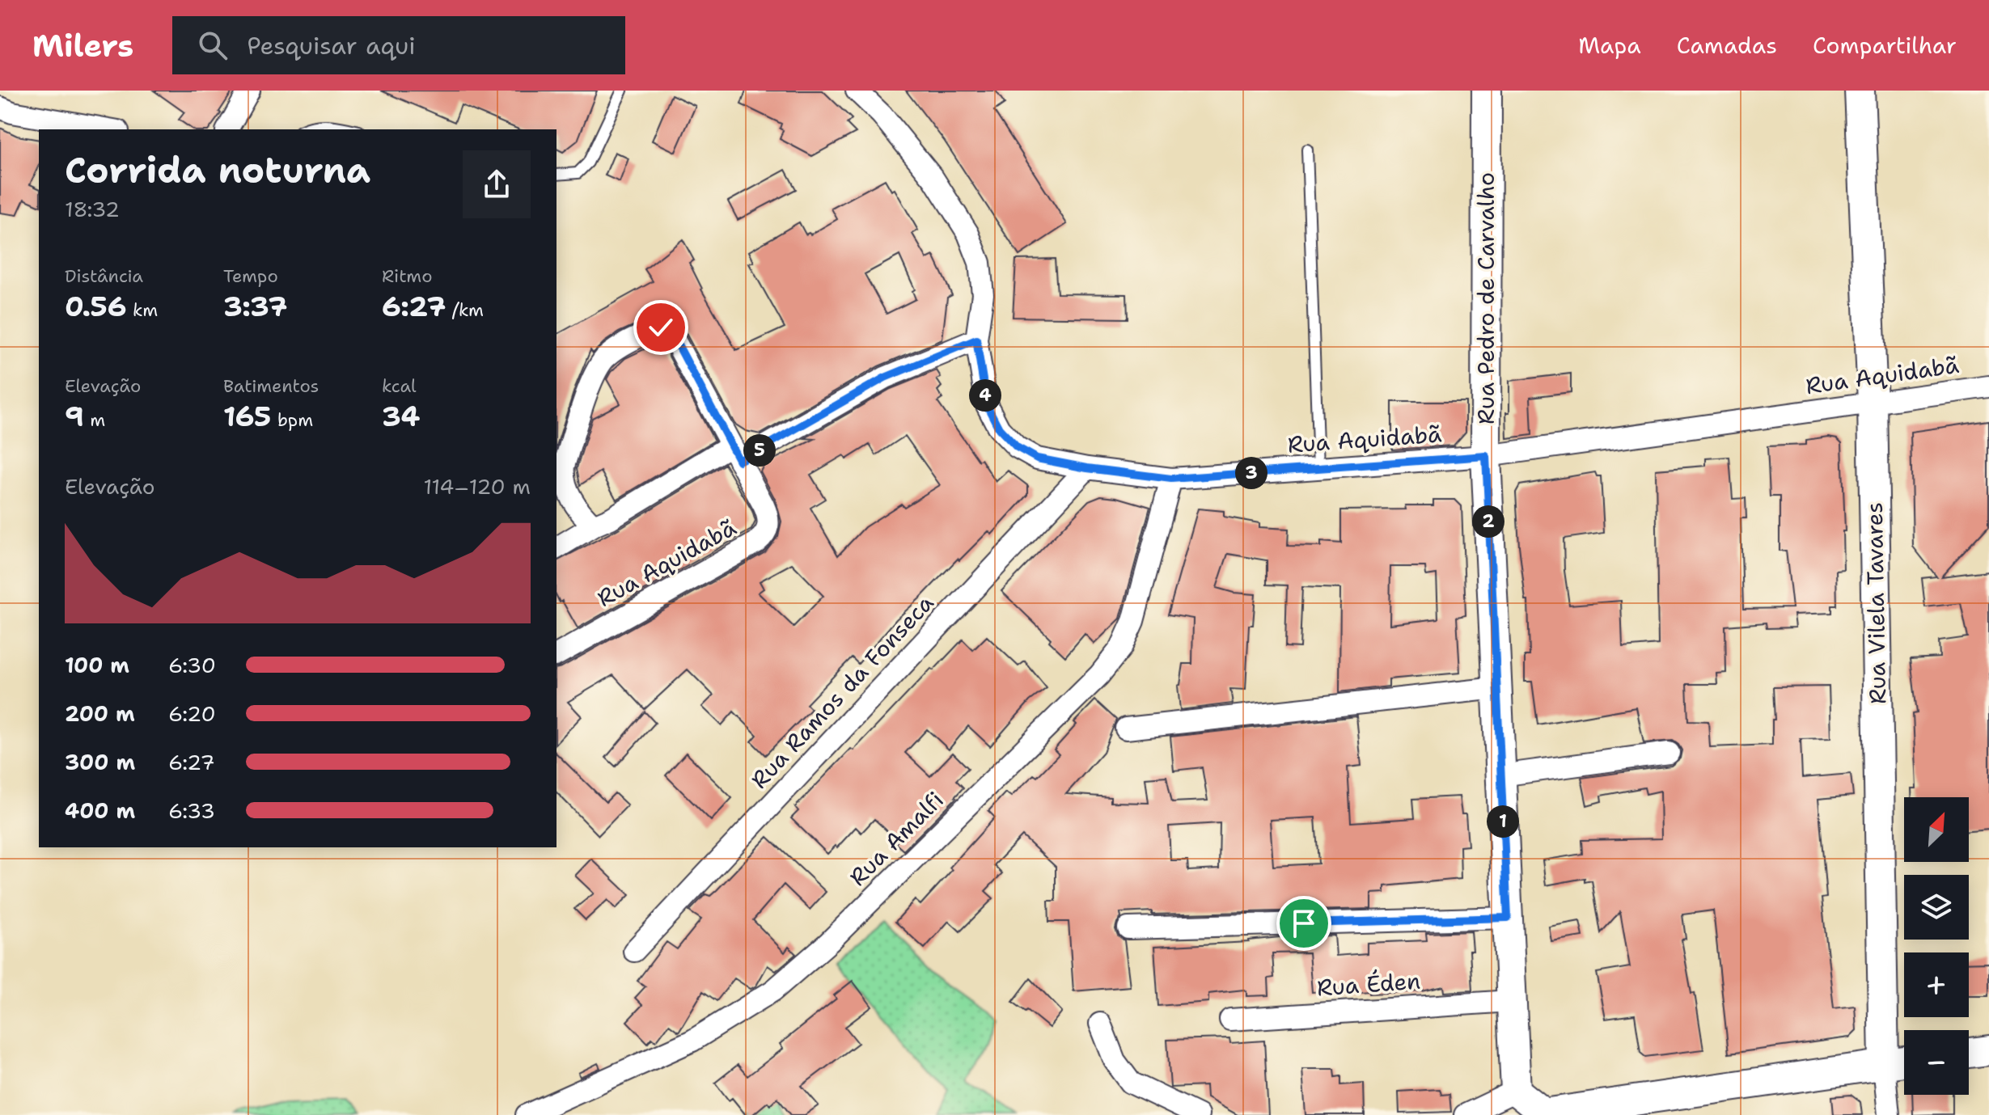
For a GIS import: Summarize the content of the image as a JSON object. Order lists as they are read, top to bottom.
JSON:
{
  "streets": {
    "street": [
      "Rua Pedro de Carvalho",
      "Rua Aquidabã",
      "Rua Vilela Tavares",
      "Rua Ramos da Fonseca",
      "Rua Amalfi",
      "Rua Éden"
    ]
  },
  "crossings": [
    ["Rua Pedro de Carvalho", "Rua Aquidabã"],
    ["Rua Pedro de Carvalho", "Rua Éden"],
    ["Rua Aquidabã", "Rua Vilela Tavares"],
    ["Rua Aquidabã", "Rua Ramos da Fonseca"],
    ["Rua Aquidabã", "Rua Amalfi"]
  ],
  "north": "top right",
  "page": {
    "header": "Milers",
    "search": "Pesquisar aqui",
    "nav": ["Mapa", "Camadas", "Compartilhar"],
    "heading": ["Corrida noturna", "18:32"],
    "stats": [
      ["Distância", "0.56 km"],
      ["Tempo", "3:37"],
      ["Ritmo", "6:27 /km"],
      ["Elevação", "9 m"],
      ["Batimentos", "165 bpm"],
      ["kcal", "34"]
    ],
    "pins": [
      "4",
      "5",
      "3",
      "2",
      "1"
    ],
    "chart": ["Elevação", "114–120 m"],
    "list": [
      {
        "name": "100 m",
        "note": "6:30"
      },
      {
        "name": "200 m",
        "note": "6:20"
      },
      {
        "name": "300 m",
        "note": "6:27"
      },
      {
        "name": "400 m",
        "note": "6:33"
      }
    ],
    "map_buttons": ["+", "−"]
  }
}
